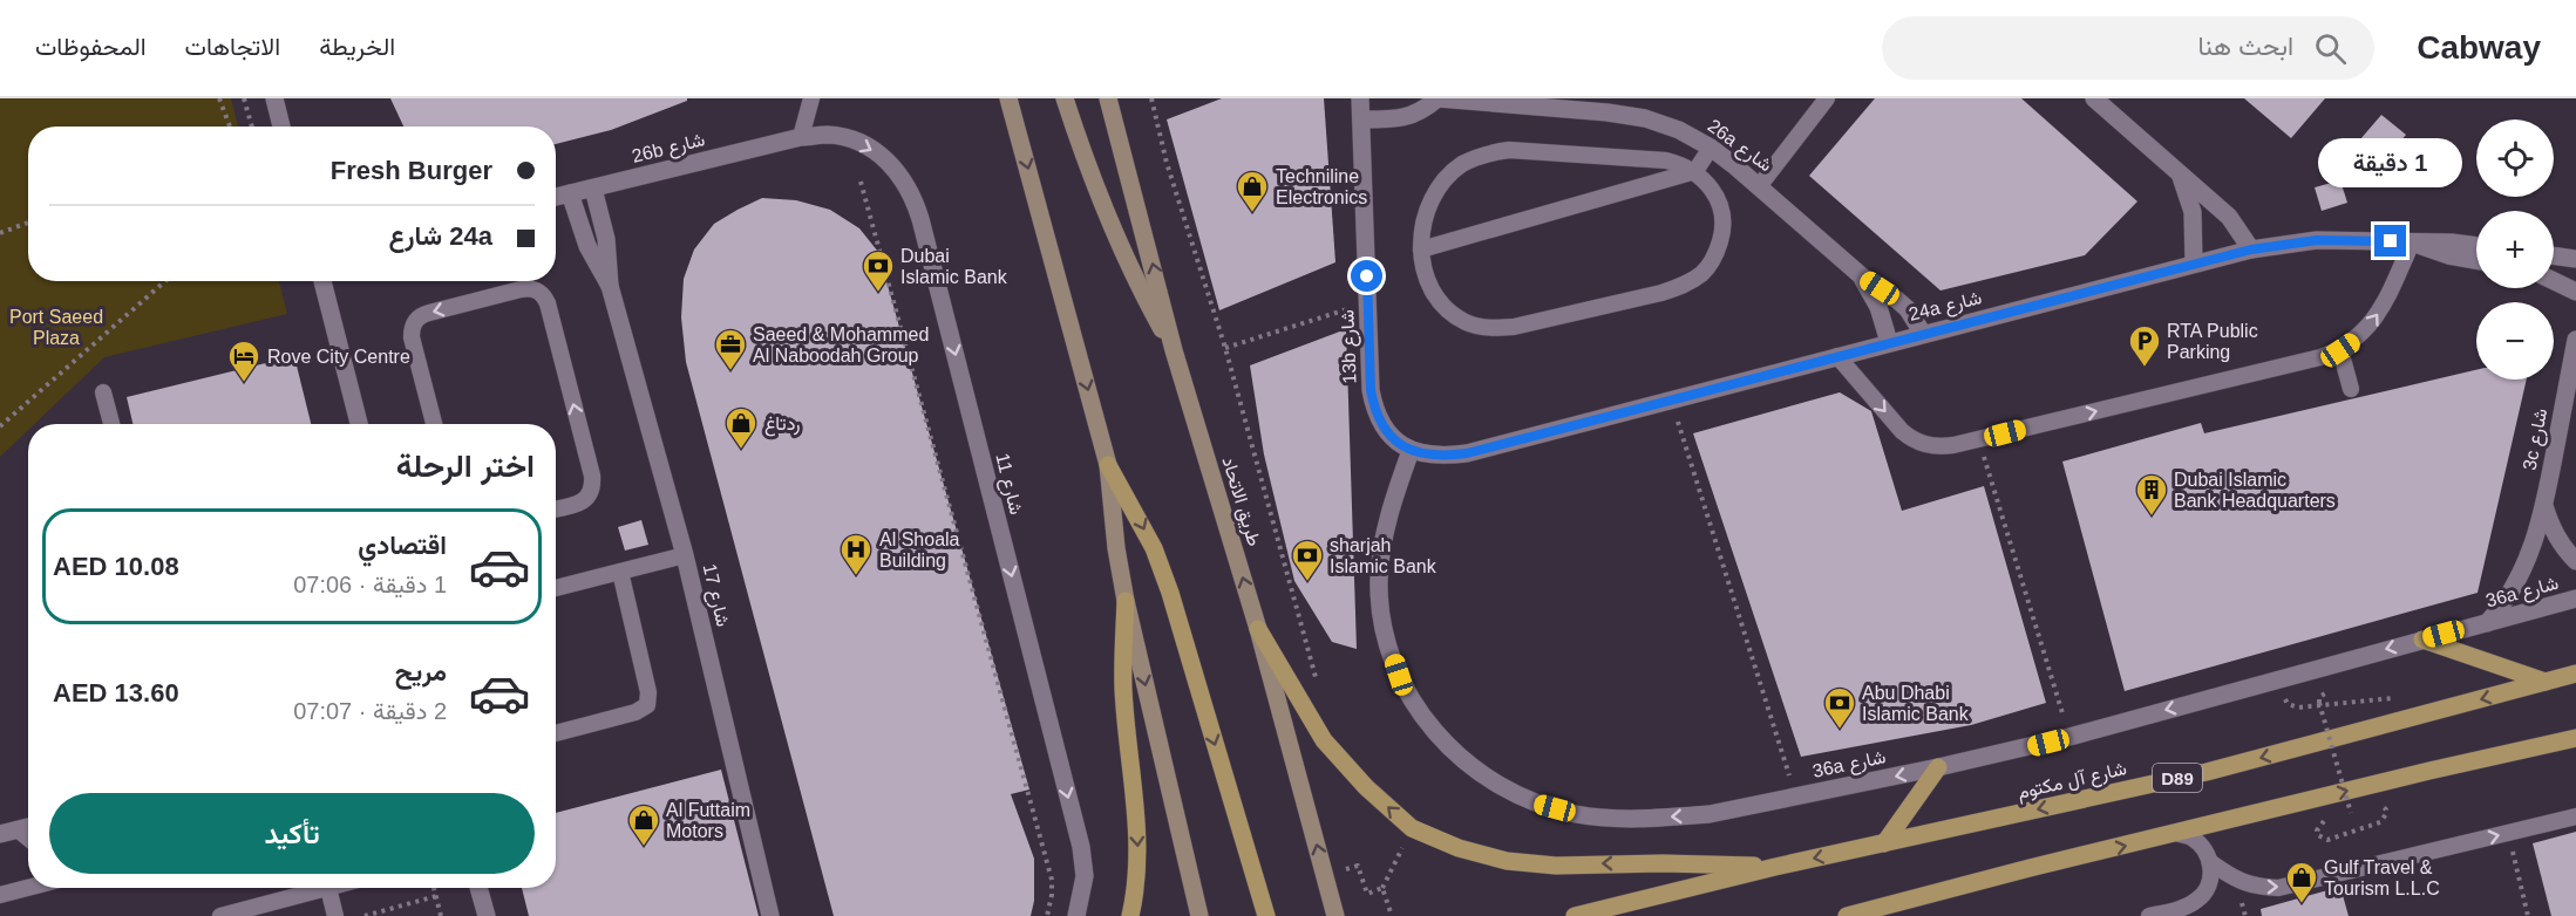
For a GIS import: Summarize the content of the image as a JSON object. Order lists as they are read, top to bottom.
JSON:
{
  "streets": {
    "main road": ["طريق الاتحاد", "D89", "شارع آل مكتوم"],
    "street": [
      "26a شارع",
      "26b شارع",
      "24a شارع",
      "13b شارع",
      "3c شارع",
      "شارع 11",
      "36a شارع",
      "شارع 17"
    ]
  },
  "crossings": [
    ["26a شارع", "24a شارع"],
    ["26a شارع", "13b شارع"],
    ["26b شارع", "شارع 11"],
    ["26b شارع", "شارع 17"],
    ["24a شارع", "13b شارع"],
    ["24a شارع", "36a شارع"],
    ["13b شارع", "36a شارع"],
    ["3c شارع", "36a شارع"]
  ],
  "one_way": ["شارع 11"],
  "parks": ["Port Saeed Plaza"],
  "places": {
    "shop": [
      "Techniline Electronics",
      "ردتاغ",
      "Al Futtaim Motors",
      "Gulf Travel & Tourism L.L.C"
    ],
    "bank": ["Dubai Islamic Bank", "sharjah Islamic Bank", "Abu Dhabi Islamic Bank"],
    "parking": ["RTA Public Parking"],
    "office": ["Saeed & Mohammed Al Naboodah Group"],
    "hotel": ["Rove City Centre"],
    "building": ["Dubai Islamic Bank Headquarters"],
    "hospital": ["Al Shoala Building"]
  },
  "page": {
    "header": "Cabway",
    "search": "ابحث هنا",
    "nav": ["الخريطة", "الاتجاهات", "المحفوظات"],
    "map_buttons": ["+", "−"],
    "banner": ["Fresh Burger", "24a شارع"],
    "bubble": "1 دقيقة",
    "heading": "اختر الرحلة",
    "list": [
      {
        "name": "اقتصادي",
        "note": "1 دقيقة · 07:06",
        "value": "AED 10.08"
      },
      {
        "name": "مريح",
        "note": "2 دقيقة · 07:07",
        "value": "AED 13.60"
      }
    ],
    "buttons": "تأكيد"
  }
}
